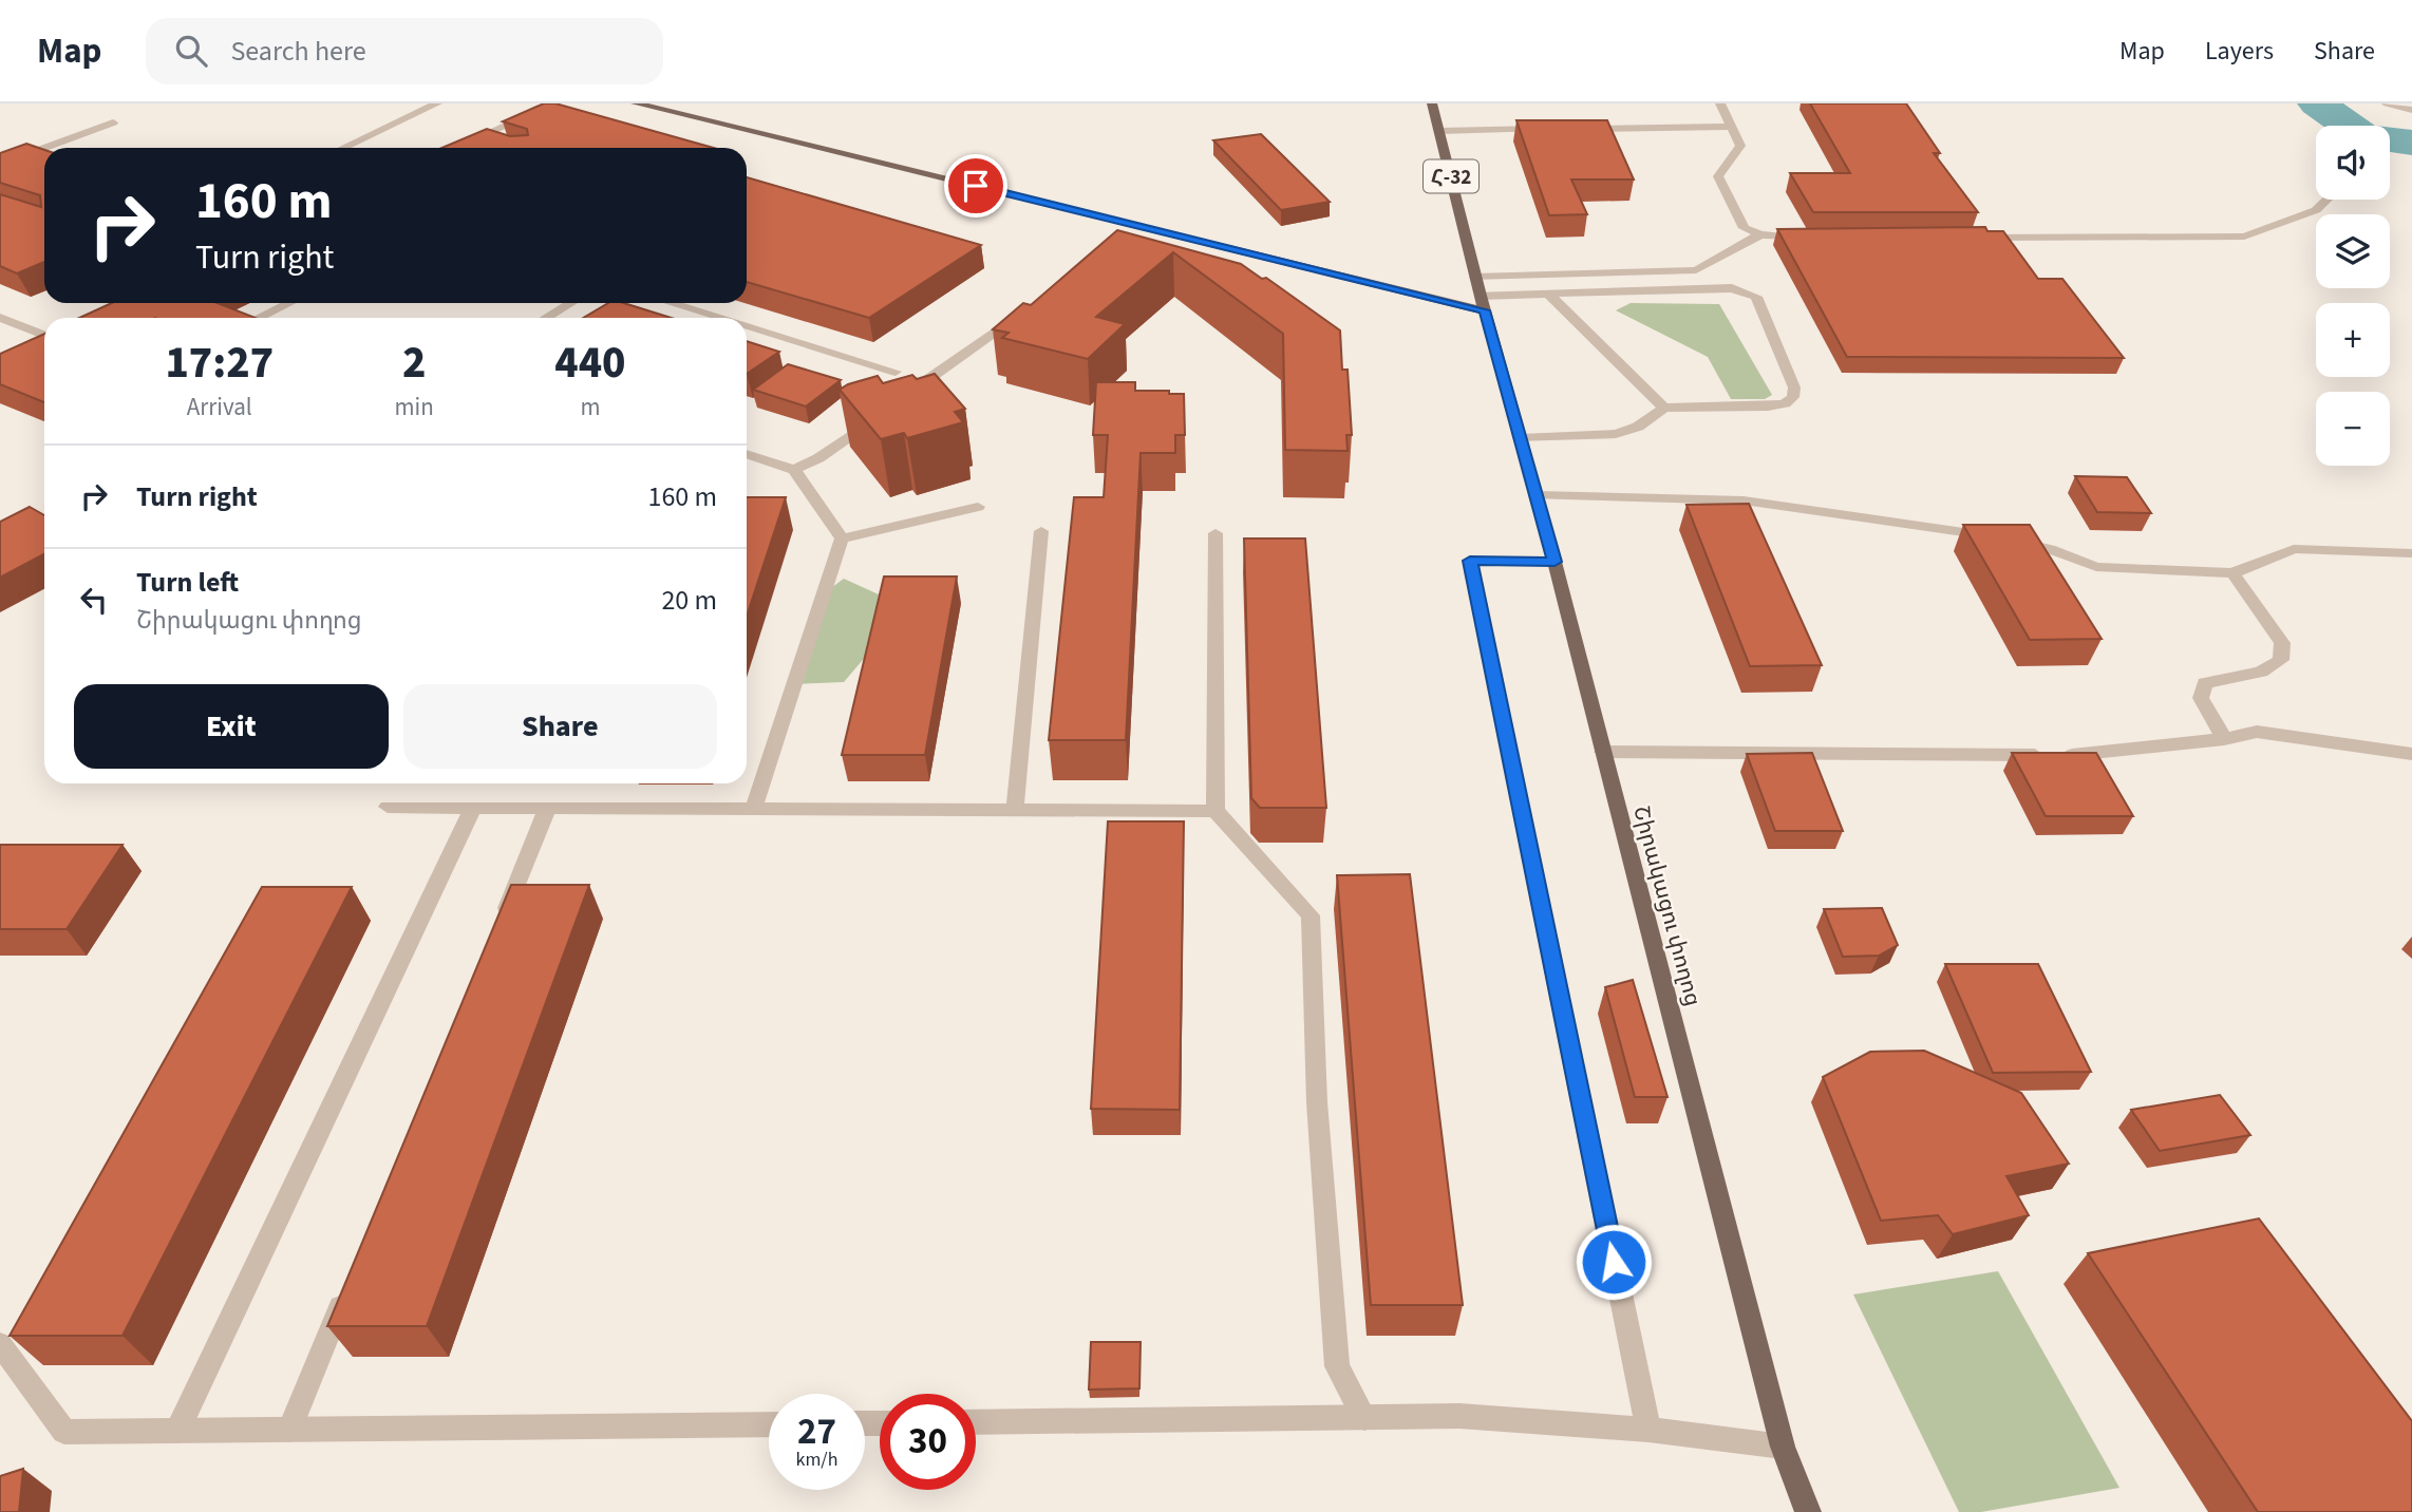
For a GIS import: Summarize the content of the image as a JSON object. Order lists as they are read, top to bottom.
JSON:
{
  "streets": {
    "main road": ["Հ-32", "Շիրակացու փողոց"]
  },
  "crossings": [
    ["Հ-32", "Շիրակացու փողոց"]
  ],
  "page": {
    "header": "Map",
    "search": "Search here",
    "nav": ["Map", "Layers", "Share"],
    "map_buttons": ["+", "−"],
    "turn": ["160 m", "Turn right"],
    "eta": [
      "17:27",
      "Arrival",
      "2",
      "min",
      "440",
      "m"
    ],
    "list": [
      {
        "name": "Turn right",
        "value": "160 m"
      },
      {
        "name": "Turn left",
        "note": "Շիրակացու փողոց",
        "value": "20 m"
      }
    ],
    "buttons": ["Exit", "Share"],
    "speed": "27 km/h",
    "limit": "30"
  }
}
